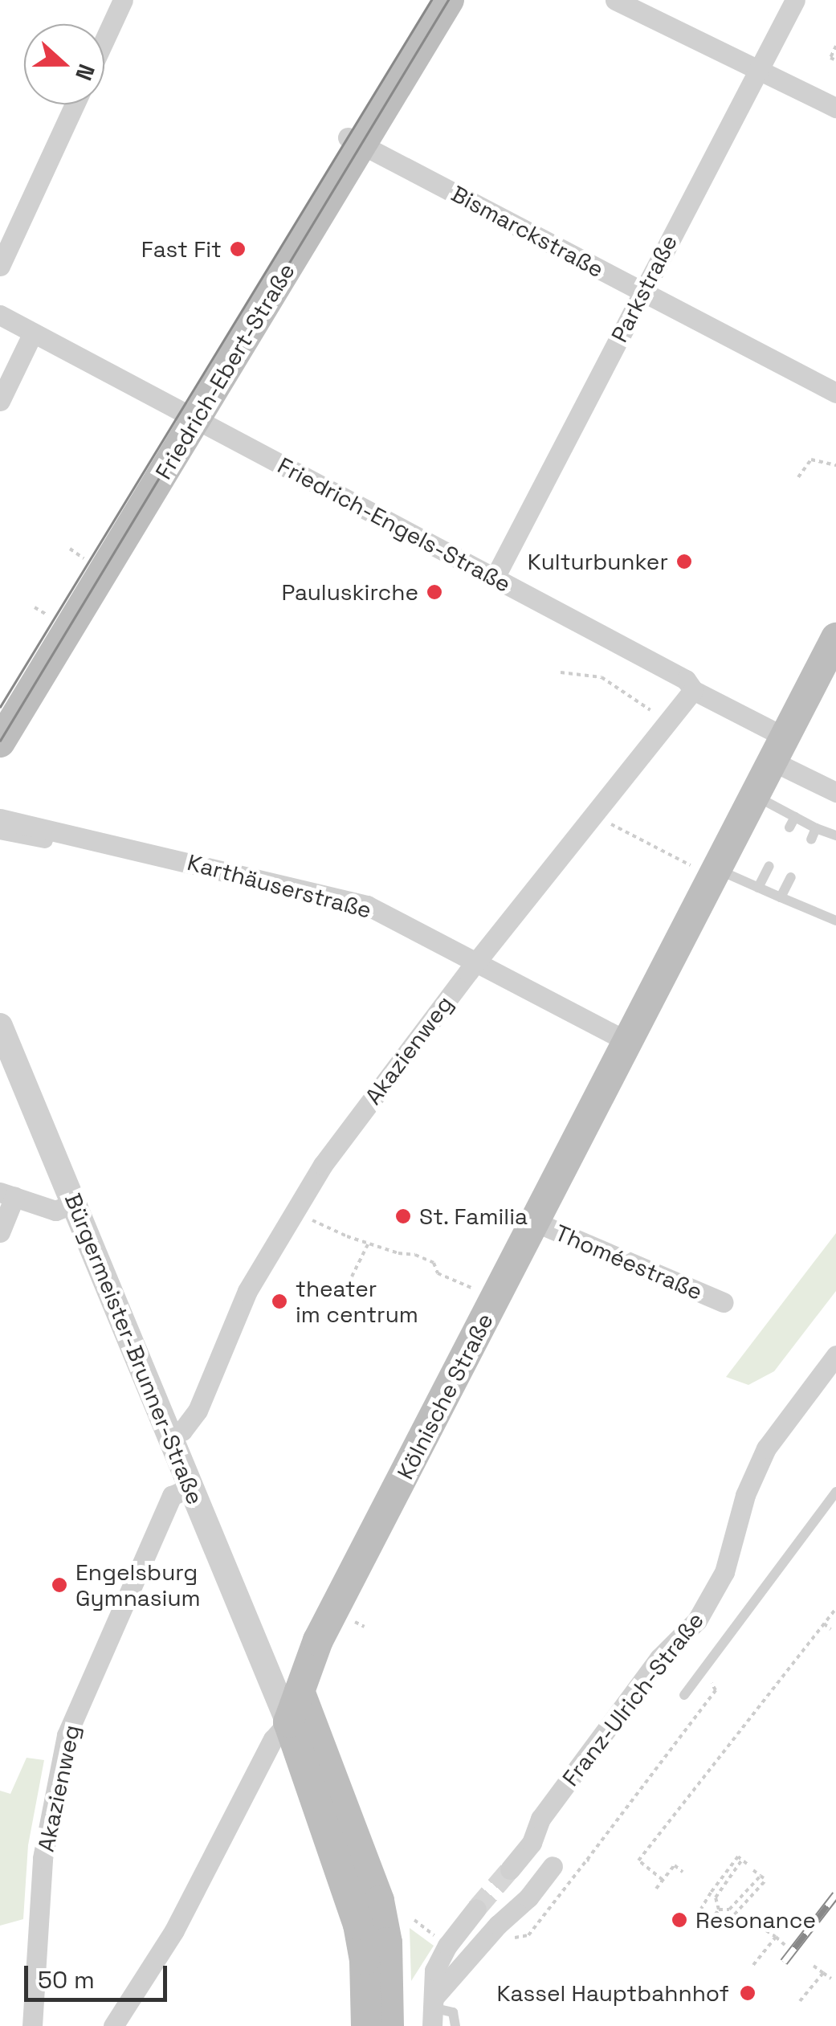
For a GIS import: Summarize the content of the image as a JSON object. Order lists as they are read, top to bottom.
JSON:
{
  "streets": {
    "main road": ["Friedrich-Ebert-Straße", "Bürgermeister-Brunner-Straße", "Kölnische Straße"],
    "street": [
      "Bismarckstraße",
      "Parkstraße",
      "Friedrich-Engels-Straße",
      "Karthäuserstraße",
      "Akazienweg",
      "Thoméestraße",
      "Franz-Ulrich-Straße"
    ]
  },
  "crossings": [
    ["Bismarckstraße", "Parkstraße"],
    ["Bismarckstraße", "Friedrich-Ebert-Straße"],
    ["Parkstraße", "Friedrich-Engels-Straße"],
    ["Friedrich-Ebert-Straße", "Friedrich-Engels-Straße"],
    ["Friedrich-Engels-Straße", "Akazienweg"],
    ["Friedrich-Engels-Straße", "Kölnische Straße"],
    ["Karthäuserstraße", "Akazienweg"],
    ["Karthäuserstraße", "Kölnische Straße"],
    ["Akazienweg", "Bürgermeister-Brunner-Straße"],
    ["Thoméestraße", "Kölnische Straße"],
    ["Bürgermeister-Brunner-Straße", "Kölnische Straße"]
  ],
  "places": [
    "Fast Fit",
    "Kulturbunker",
    "Pauluskirche",
    "St. Familia",
    "theater im centrum",
    "Engelsburg Gymnasium",
    "Resonance",
    "Kassel Hauptbahnhof"
  ],
  "scale_bar": "50 m",
  "north": "right"
}
